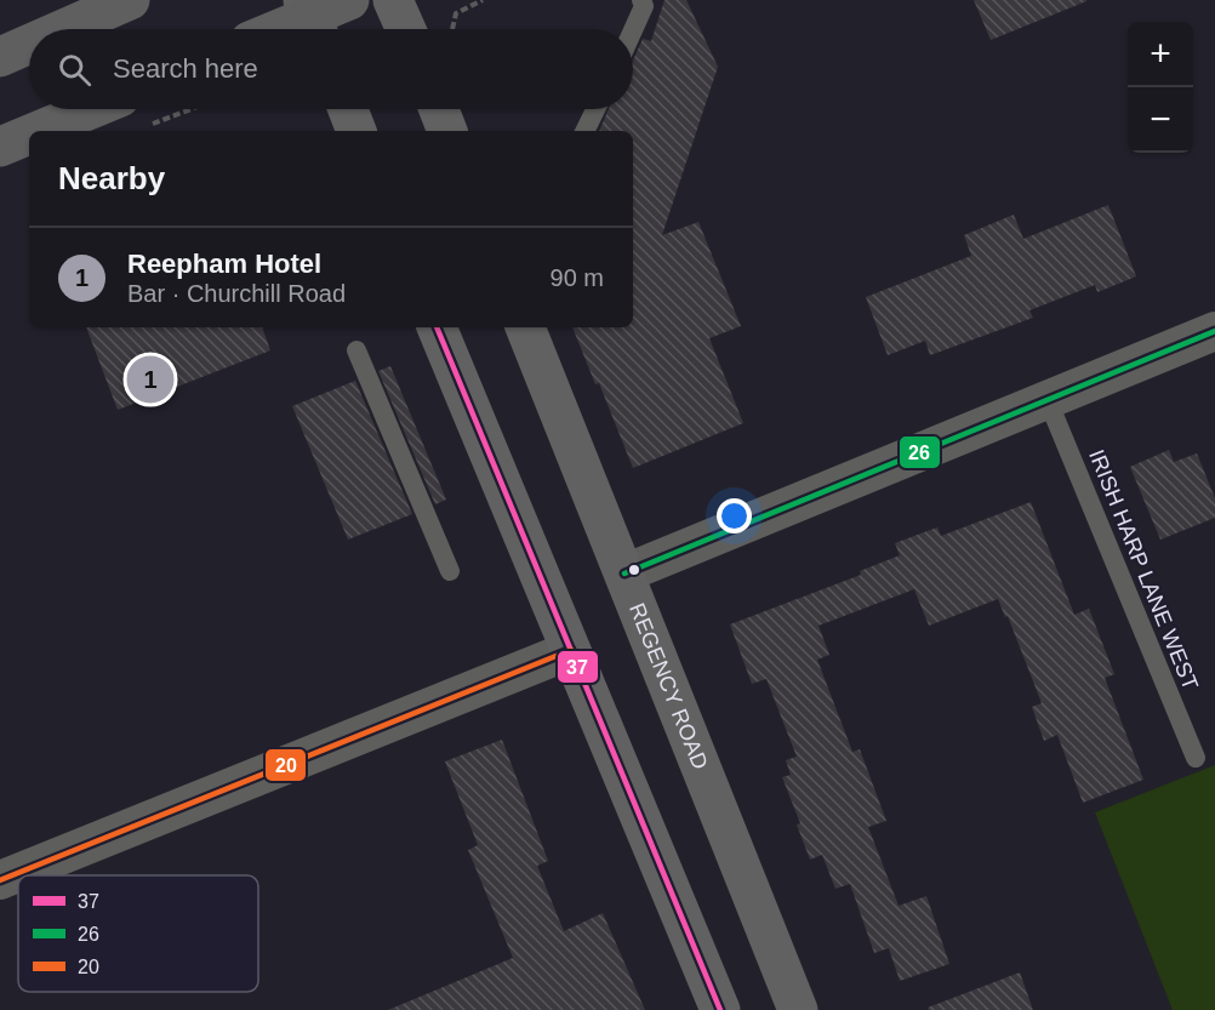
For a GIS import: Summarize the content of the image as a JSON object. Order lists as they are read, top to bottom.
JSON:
{
  "streets": {
    "main road": ["REGENCY ROAD"],
    "lane": ["IRISH HARP LANE WEST"]
  },
  "lines": ["transit line 37", "transit line 26", "transit line 20"],
  "legend": ["37", "26", "20"],
  "page": {
    "map_buttons": ["+", "−"],
    "search": "Search here",
    "heading": "Nearby",
    "list": [
      {
        "mark": "1",
        "name": "Reepham Hotel",
        "note": "Bar · Churchill Road",
        "value": "90 m"
      }
    ],
    "pins": "1"
  }
}
